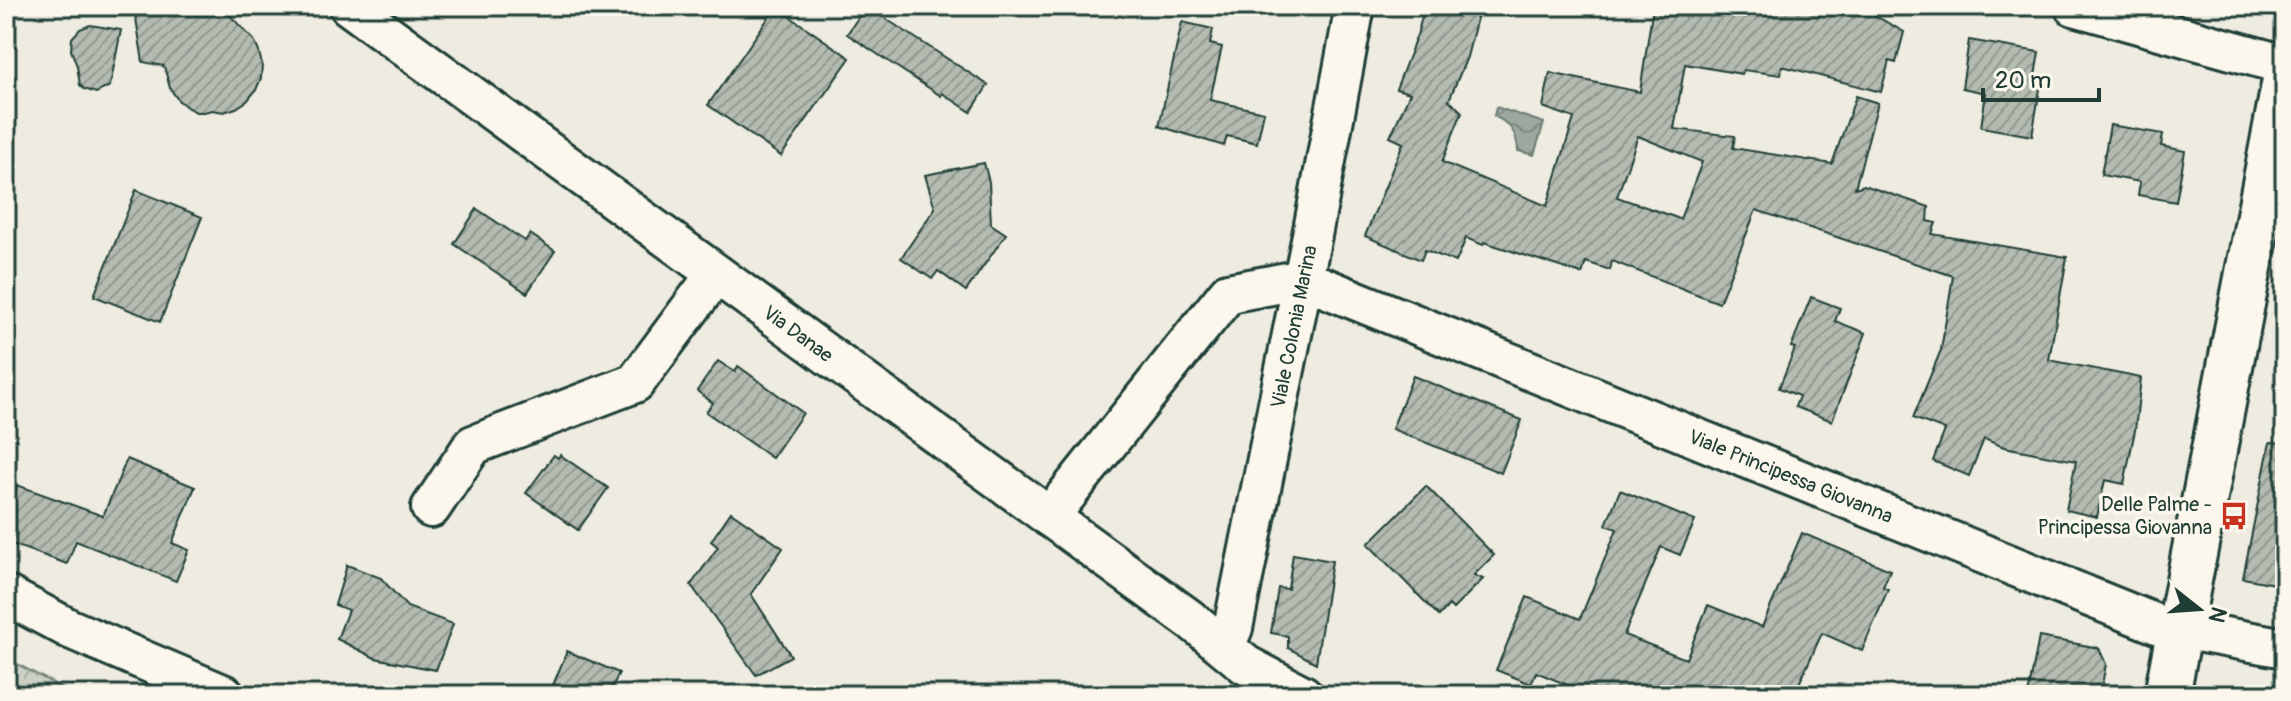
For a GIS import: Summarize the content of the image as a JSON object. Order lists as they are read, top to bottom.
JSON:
{
  "streets": {
    "street": ["Viale Colonia Marina", "Via Danae", "Viale Principessa Giovanna"]
  },
  "crossings": [
    ["Viale Colonia Marina", "Via Danae"],
    ["Viale Colonia Marina", "Viale Principessa Giovanna"]
  ],
  "places": {
    "bus stop": ["Delle Palme - Principessa Giovanna"]
  },
  "scale_bar": "20 m",
  "north": "right"
}
